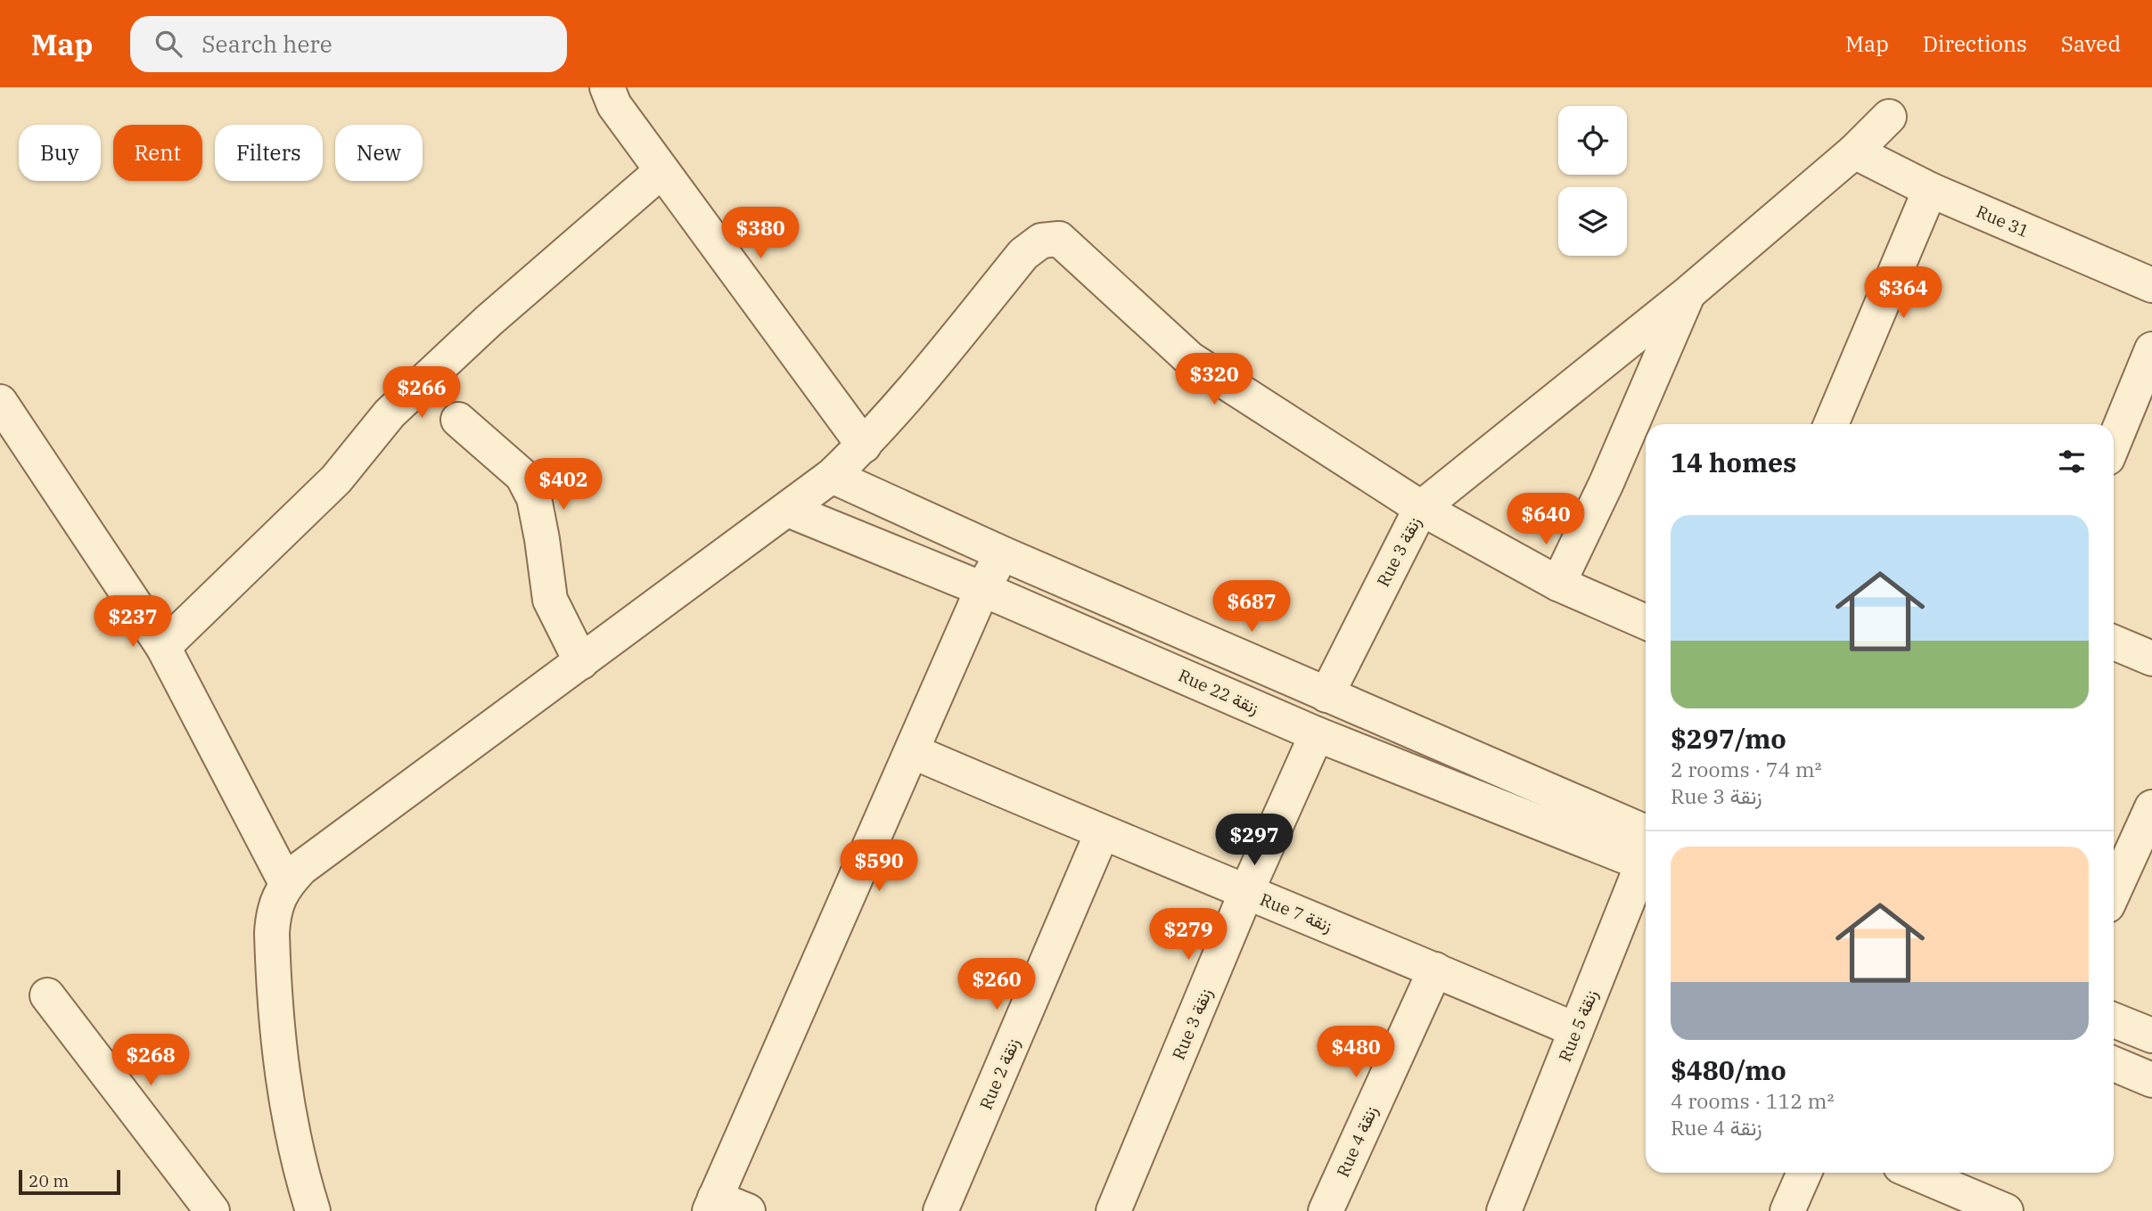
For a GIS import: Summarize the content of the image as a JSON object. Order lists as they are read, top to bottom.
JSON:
{
  "streets": {
    "street": [
      "Rue 31",
      "Rue 3 زنقة",
      "Rue 22 زنقة",
      "Rue 7 زنقة",
      "Rue 5 زنقة",
      "Rue 2 زنقة",
      "Rue 4 زنقة"
    ]
  },
  "crossings": [
    ["Rue 3 زنقة", "Rue 22 زنقة"],
    ["Rue 3 زنقة", "Rue 7 زنقة"],
    ["Rue 7 زنقة", "Rue 5 زنقة"],
    ["Rue 7 زنقة", "Rue 2 زنقة"],
    ["Rue 7 زنقة", "Rue 4 زنقة"]
  ],
  "scale_bar": "20 m",
  "page": {
    "header": "Map",
    "search": "Search here",
    "nav": ["Map", "Directions", "Saved"],
    "chip": [
      "Buy",
      "Rent",
      "Filters",
      "New"
    ],
    "price": [
      "$380",
      "$364",
      "$320",
      "$266",
      "$402",
      "$640",
      "$687",
      "$237",
      "$297",
      "$590",
      "$279",
      "$260",
      "$480",
      "$268"
    ],
    "heading": "14 homes",
    "list": [
      {
        "name": "$297/mo",
        "note": "2 rooms · 74 m² · Rue 3 زنقة"
      },
      {
        "name": "$480/mo",
        "note": "4 rooms · 112 m² · Rue 4 زنقة"
      }
    ],
    "scale": "20 m"
  }
}
